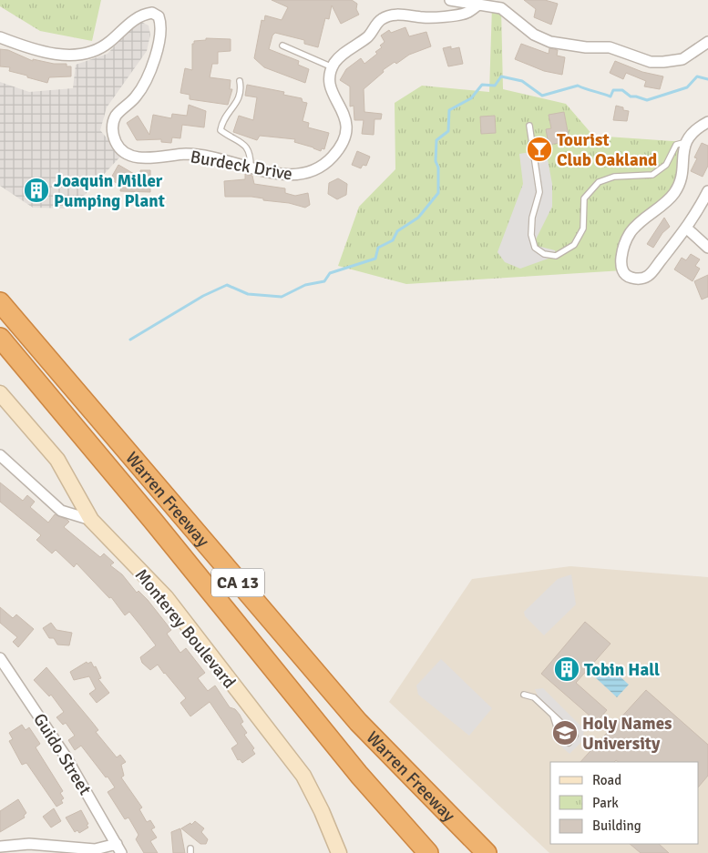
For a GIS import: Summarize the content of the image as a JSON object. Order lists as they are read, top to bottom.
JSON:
{
  "streets": {
    "highway": ["Warren Freeway", "CA 13"],
    "street": ["Burdeck Drive", "Monterey Boulevard", "Guido Street"]
  },
  "places": {
    "bar": ["Tourist Club Oakland"],
    "building": ["Joaquin Miller Pumping Plant", "Tobin Hall"],
    "school or university": ["Holy Names University"]
  },
  "legend": ["Road", "Park", "Building"]
}
